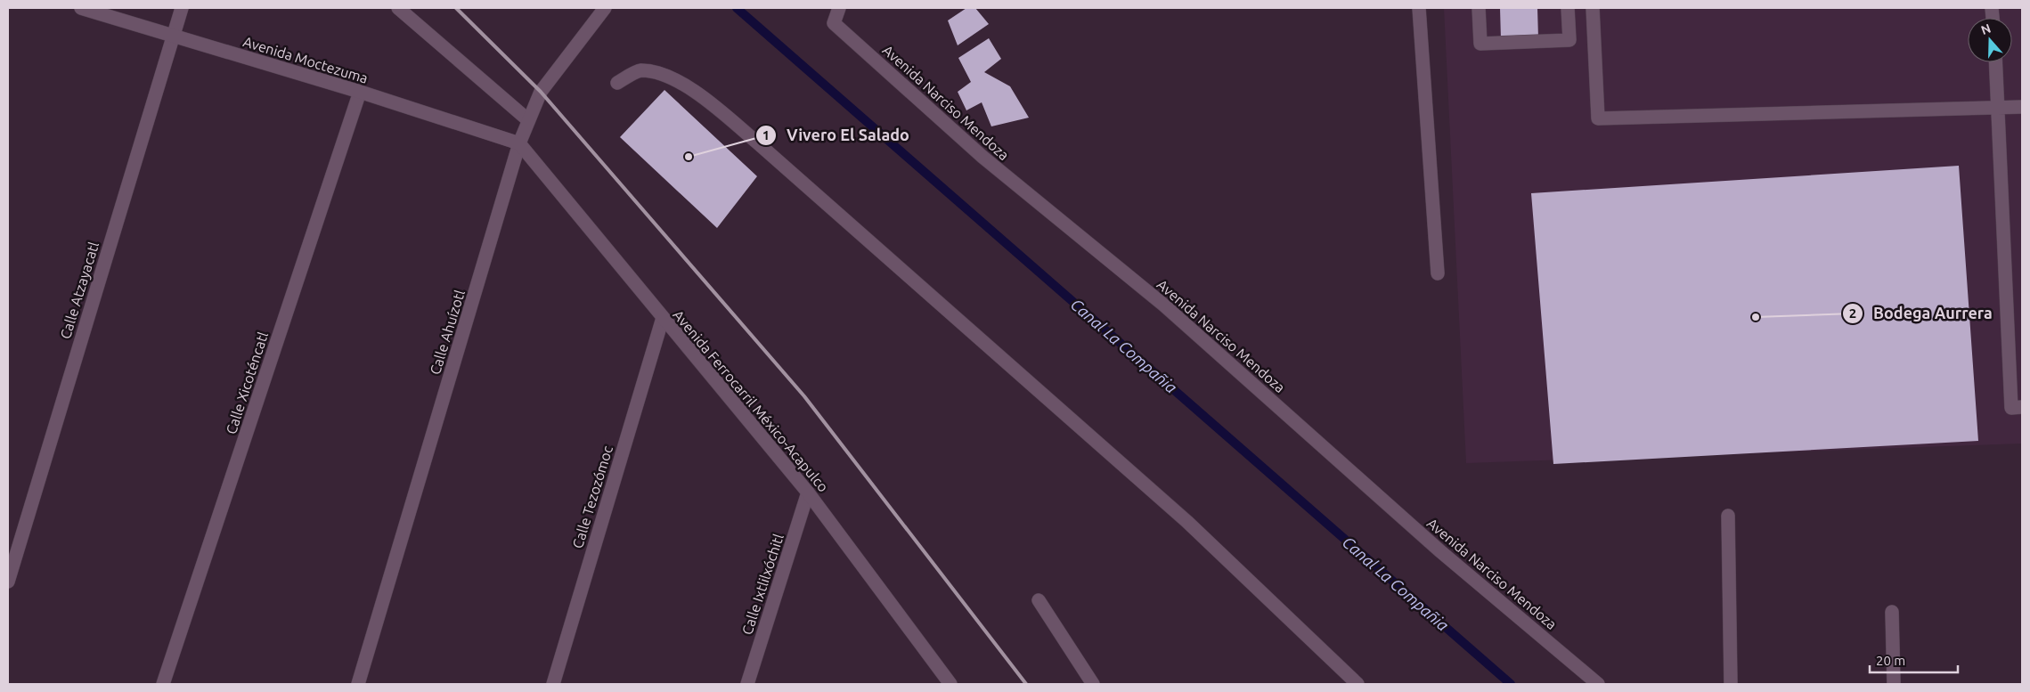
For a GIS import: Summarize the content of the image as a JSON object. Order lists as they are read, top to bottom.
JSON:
{
  "streets": {
    "street": [
      "Avenida Moctezuma",
      "Avenida Narciso Mendoza",
      "Calle Atzayacatl",
      "Calle Ahuízotl",
      "Calle Xicoténcatl",
      "Avenida Ferrocarril México-Acapulco",
      "Calle Tezozómoc",
      "Calle Ixtlilxóchitl"
    ]
  },
  "crossings": [
    ["Avenida Moctezuma", "Calle Atzayacatl"],
    ["Avenida Moctezuma", "Calle Ahuízotl"],
    ["Avenida Moctezuma", "Calle Xicoténcatl"],
    ["Avenida Moctezuma", "Avenida Ferrocarril México-Acapulco"],
    ["Calle Ahuízotl", "Avenida Ferrocarril México-Acapulco"],
    ["Avenida Ferrocarril México-Acapulco", "Calle Tezozómoc"],
    ["Avenida Ferrocarril México-Acapulco", "Calle Ixtlilxóchitl"]
  ],
  "water": ["Canal La Compañia"],
  "places": ["Vivero El Salado", "Bodega Aurrera"],
  "scale_bar": "20 m",
  "north": "top"
}
